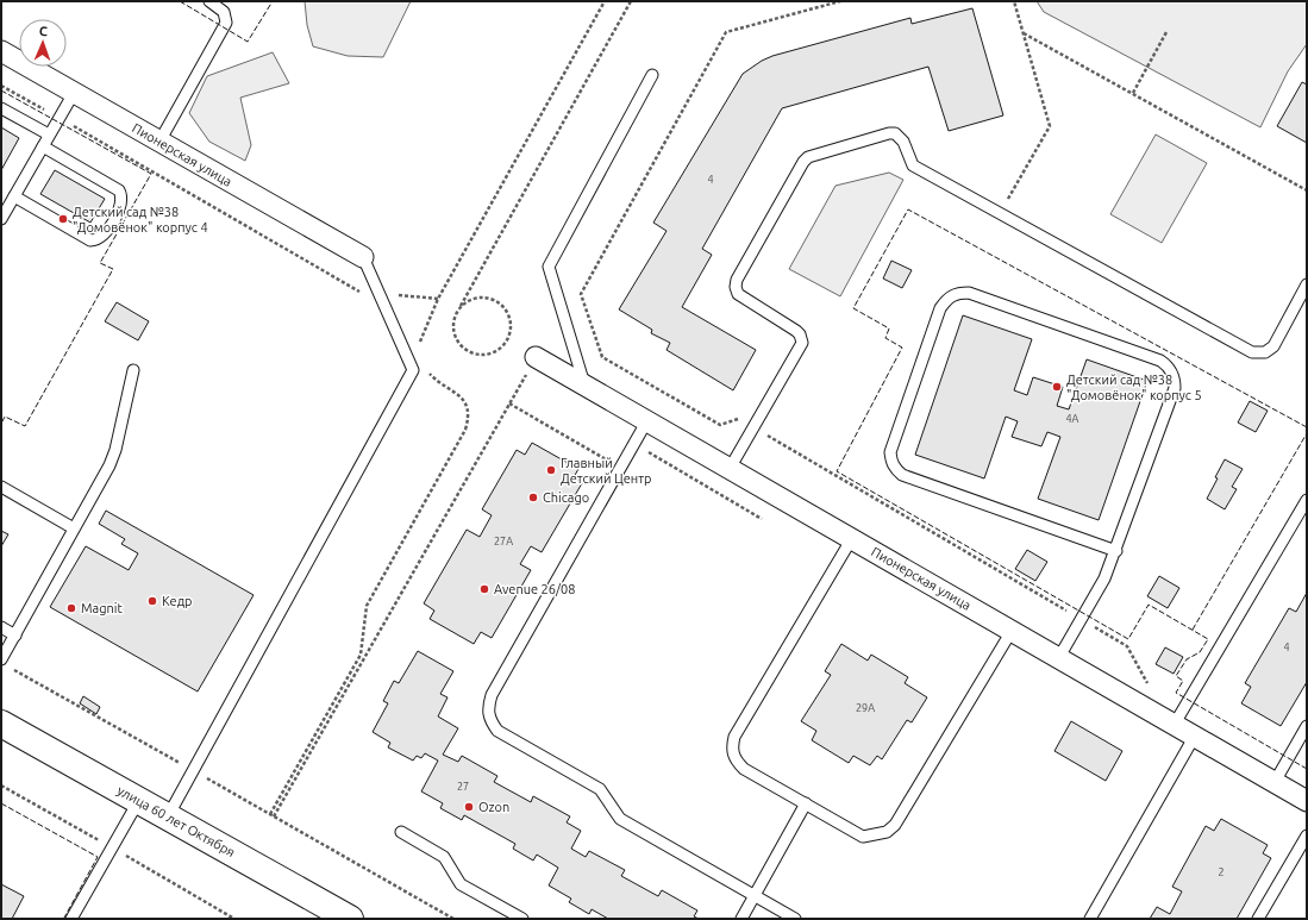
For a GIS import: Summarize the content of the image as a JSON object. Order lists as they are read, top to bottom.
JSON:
{
  "streets": {
    "main road": ["улица 60 лет Октября"],
    "street": ["Пионерская улица"]
  },
  "places": [
    "Детский сад №38 \"Домовёнок\" корпус 4",
    "Детский сад №38 \"Домовёнок\" корпус 5",
    "Главный Детский Центр",
    "Chicago",
    "Avenue 26/08",
    "Кедр",
    "Magnit",
    "Ozon"
  ],
  "house_numbers": [
    "4",
    "4А",
    "27А",
    "4",
    "29А",
    "27",
    "2"
  ],
  "north": "top"
}
